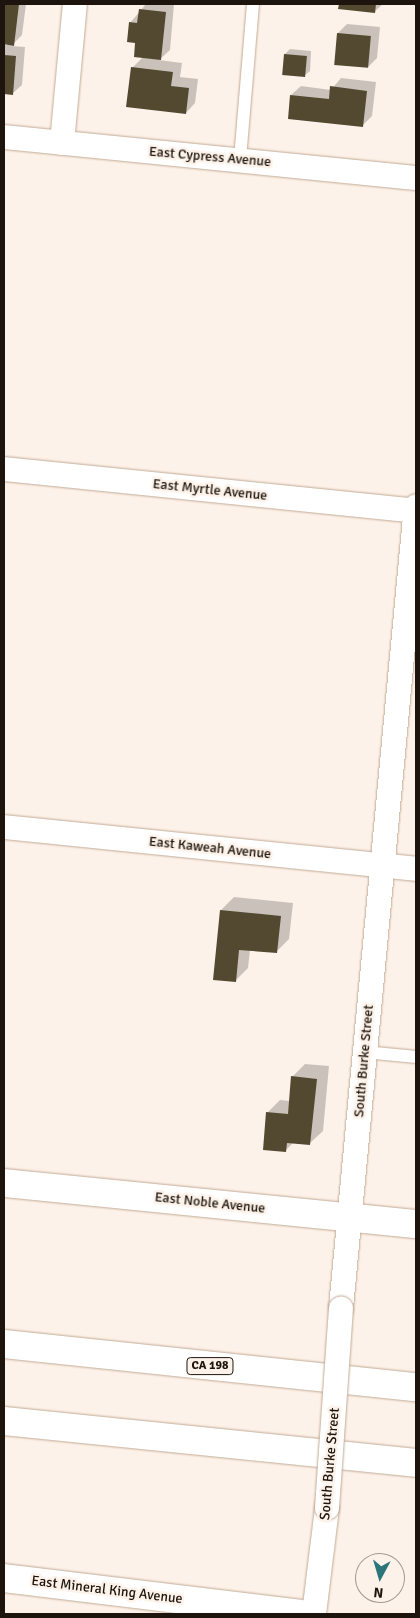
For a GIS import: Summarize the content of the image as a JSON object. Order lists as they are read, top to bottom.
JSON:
{
  "streets": {
    "main road": ["East Noble Avenue", "CA 198", "East Mineral King Avenue"],
    "street": [
      "East Cypress Avenue",
      "East Myrtle Avenue",
      "East Kaweah Avenue",
      "South Burke Street"
    ]
  },
  "crossings": [
    ["East Myrtle Avenue", "South Burke Street"],
    ["East Kaweah Avenue", "South Burke Street"],
    ["South Burke Street", "East Noble Avenue"]
  ],
  "north": "bottom"
}
